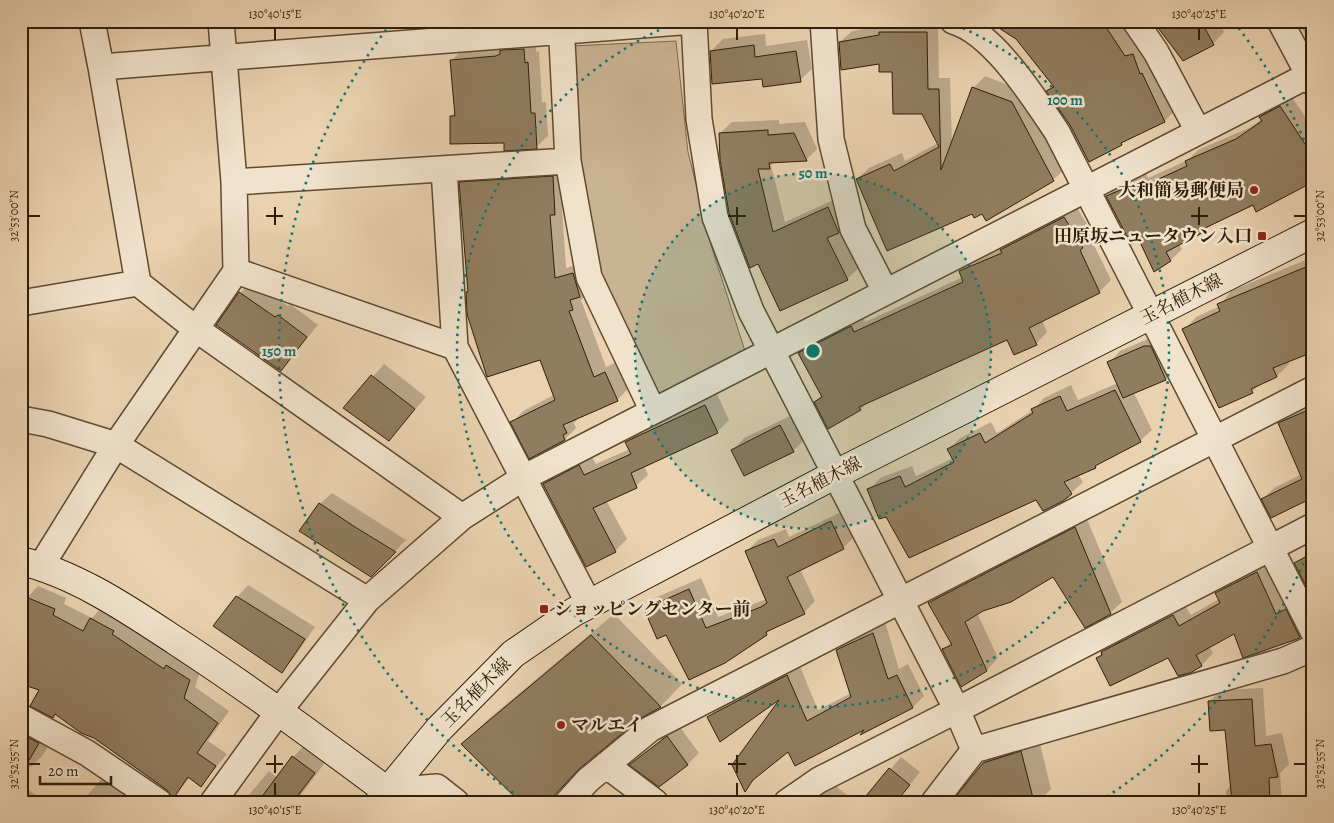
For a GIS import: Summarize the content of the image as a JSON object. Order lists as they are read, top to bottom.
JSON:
{
  "streets": {
    "main road": ["玉名植木線"]
  },
  "places": {
    "other": ["大和簡易郵便局", "マルエイ"],
    "transit": ["田原坂ニュータウン入口", "ショッピングセンター前"]
  },
  "scale_bar": "20 m",
  "coordinates": [
    "130°40'15\"E",
    "130°40'20\"E",
    "130°40'25\"E",
    "32°53'00\"N",
    "32°52'55\"N"
  ],
  "rings": ["100 m", "50 m", "150 m"]
}
